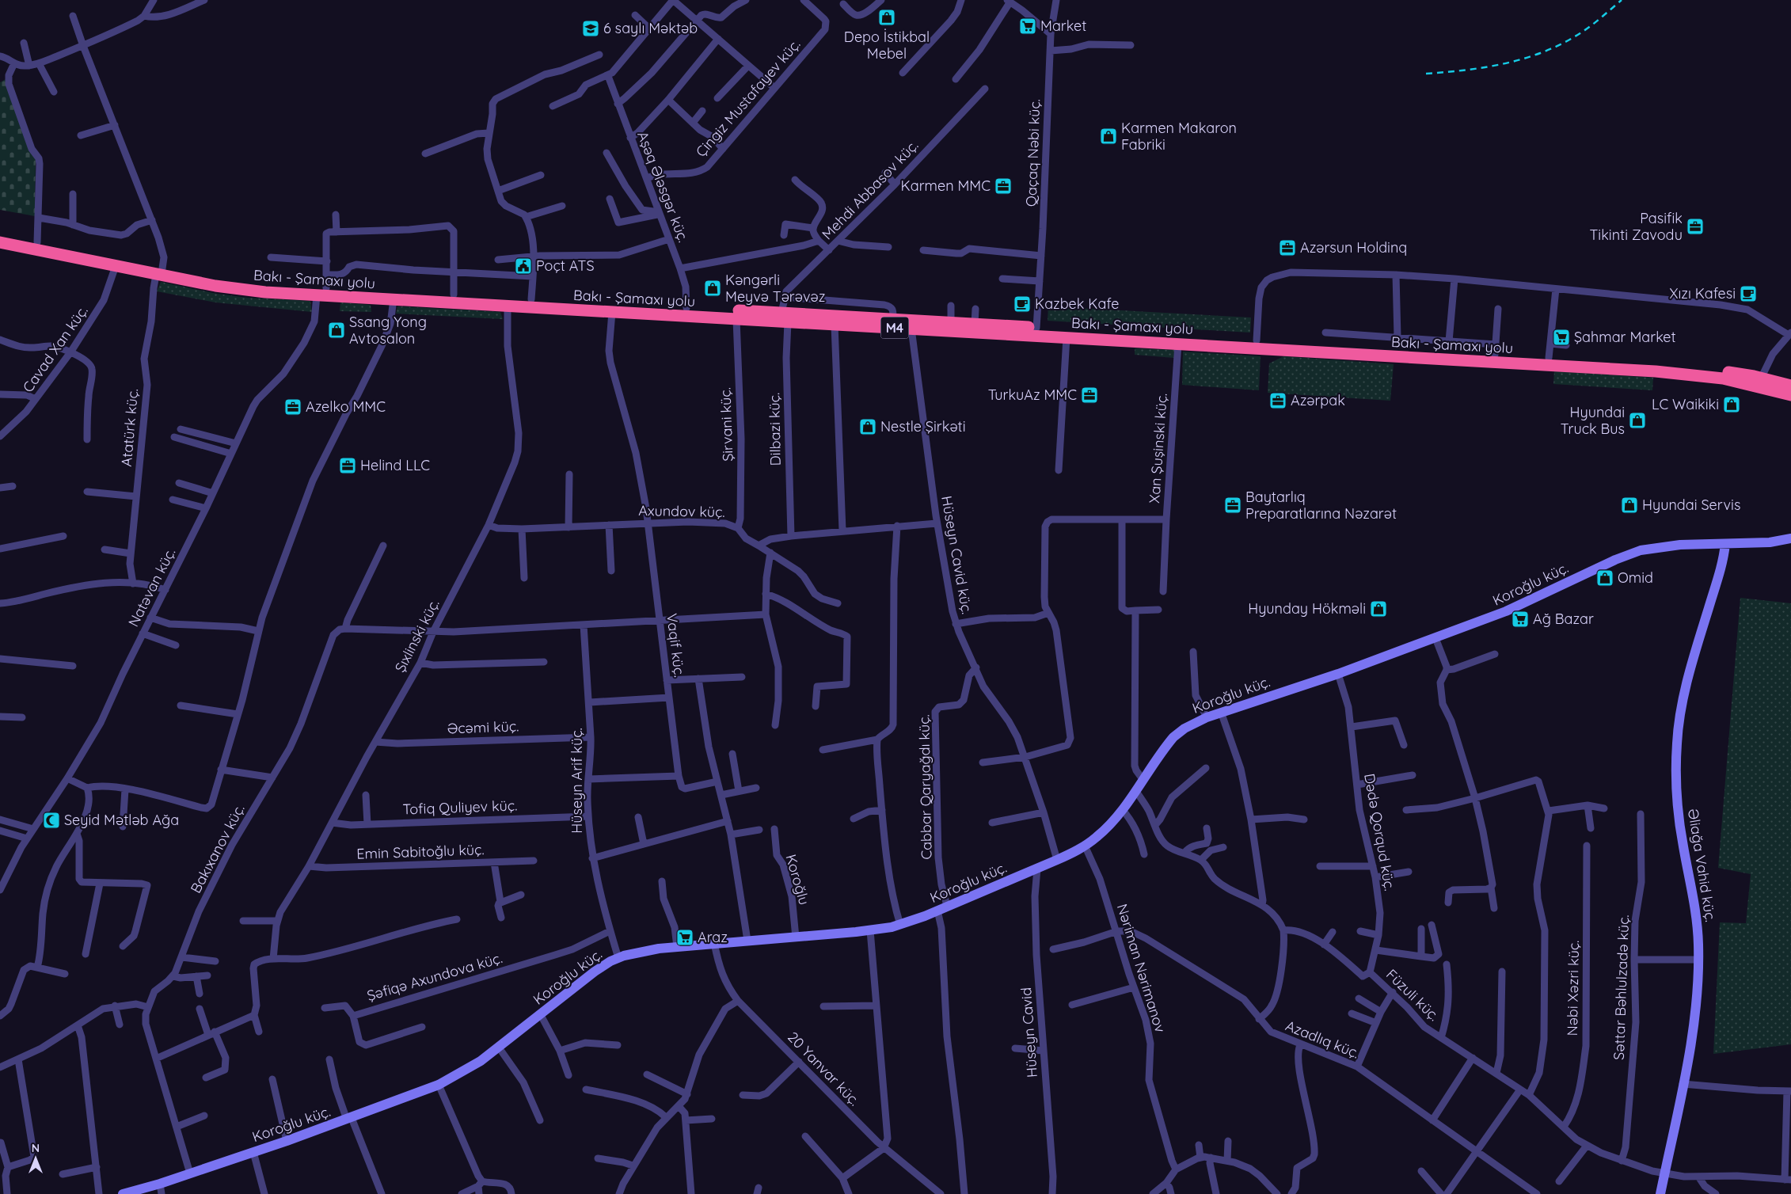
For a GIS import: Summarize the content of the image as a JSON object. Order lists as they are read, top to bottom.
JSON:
{
  "streets": {
    "highway": ["Bakı - Şamaxı yolu", "M4"],
    "street": [
      "Çingiz Mustafayev küç.",
      "Qaçaq Nəbi küç.",
      "Aşəq Ələsgər küç.",
      "Mehdi Abbasov küç.",
      "Cavad Xan küç.",
      "Şirvani küç.",
      "Atatürk küç.",
      "Dilbazi küç.",
      "Xan Şuşinski küç.",
      "Axundov küç.",
      "Hüseyn Cavid küç.",
      "Koroğlu küç.",
      "Natəvan küç.",
      "Şıxlinski küç.",
      "Vaqif küç.",
      "Əcəmi küç.",
      "Hüseyn Arif küç.",
      "Cabbar Qaryağdı küç.",
      "Tofiq Quliyev küç.",
      "Dədə Qorqud küç.",
      "Bakıxanov küç.",
      "Emin Sabitoğlu küç.",
      "Əliağa Vahid küç.",
      "Koroğlu",
      "Nəriman Nərimanov",
      "Şəfiqə Axundova küç.",
      "Səttar Bəhlulzadə küç.",
      "Nəbi Xəzri küç.",
      "Füzuli küç.",
      "Hüseyn Cavid",
      "Azadlıq küç.",
      "20 Yanvar küç."
    ]
  },
  "crossings": [
    ["Çingiz Mustafayev küç.", "Aşəq Ələsgər küç."],
    ["Qaçaq Nəbi küç.", "Bakı - Şamaxı yolu"],
    ["Aşəq Ələsgər küç.", "Bakı - Şamaxı yolu"],
    ["Bakı - Şamaxı yolu", "Cavad Xan küç."],
    ["Bakı - Şamaxı yolu", "Şirvani küç."],
    ["Bakı - Şamaxı yolu", "Atatürk küç."],
    ["Bakı - Şamaxı yolu", "Dilbazi küç."],
    ["Bakı - Şamaxı yolu", "Xan Şuşinski küç."],
    ["Bakı - Şamaxı yolu", "Hüseyn Cavid küç."],
    ["Bakı - Şamaxı yolu", "Natəvan küç."],
    ["Bakı - Şamaxı yolu", "Şıxlinski küç."],
    ["Bakı - Şamaxı yolu", "Vaqif küç."],
    ["Şirvani küç.", "Axundov küç."],
    ["Axundov küç.", "Şıxlinski küç."],
    ["Axundov küç.", "Vaqif küç."],
    ["Hüseyn Cavid küç.", "Koroğlu küç."],
    ["Hüseyn Cavid küç.", "Cabbar Qaryağdı küç."],
    ["Koroğlu küç.", "Hüseyn Arif küç."],
    ["Koroğlu küç.", "Cabbar Qaryağdı küç."],
    ["Koroğlu küç.", "Dədə Qorqud küç."],
    ["Koroğlu küç.", "Bakıxanov küç."],
    ["Koroğlu küç.", "Əliağa Vahid küç."],
    ["Koroğlu küç.", "Koroğlu"],
    ["Koroğlu küç.", "Nəriman Nərimanov"],
    ["Koroğlu küç.", "Hüseyn Cavid"],
    ["Koroğlu küç.", "20 Yanvar küç."],
    ["Şıxlinski küç.", "Əcəmi küç."],
    ["Şıxlinski küç.", "Tofiq Quliyev küç."],
    ["Şıxlinski küç.", "Emin Sabitoğlu küç."],
    ["Əcəmi küç.", "Hüseyn Arif küç."],
    ["Hüseyn Arif küç.", "Tofiq Quliyev küç."],
    ["Hüseyn Arif küç.", "Şəfiqə Axundova küç."],
    ["Dədə Qorqud küç.", "Füzuli küç."],
    ["Əliağa Vahid küç.", "Füzuli küç."],
    ["Nəriman Nərimanov", "Azadlıq küç."],
    ["Səttar Bəhlulzadə küç.", "Füzuli küç."],
    ["Nəbi Xəzri küç.", "Füzuli küç."]
  ],
  "places": {
    "shop": [
      "Depo İstikbal Mebel",
      "Karmen Makaron Fabriki",
      "Kəngərli Meyvə Tərəvəz",
      "Ssang Yong Avtosalon",
      "LC Waikiki",
      "Hyundai Truck Bus",
      "Nestle Şirkəti",
      "Hyundai Servis",
      "Omid",
      "Hyunday Hökməli"
    ],
    "supermarket": [
      "Market",
      "Şahmar Market",
      "Ağ Bazar",
      "Araz"
    ],
    "school or university": ["6 saylı Məktəb"],
    "office": [
      "Karmen MMC",
      "Pasifik Tikinti Zavodu",
      "Azərsun Holdinq",
      "TurkuAz MMC",
      "Azərpak",
      "Azelko MMC",
      "Helind LLC",
      "Baytarlıq Preparatlarına Nəzarət"
    ],
    "public building": ["Poçt ATS"],
    "cafe": ["Xızı Kafesi", "Kazbek Kafe"],
    "mosque": ["Seyid Mətləb Ağa"]
  },
  "north": "top"
}
